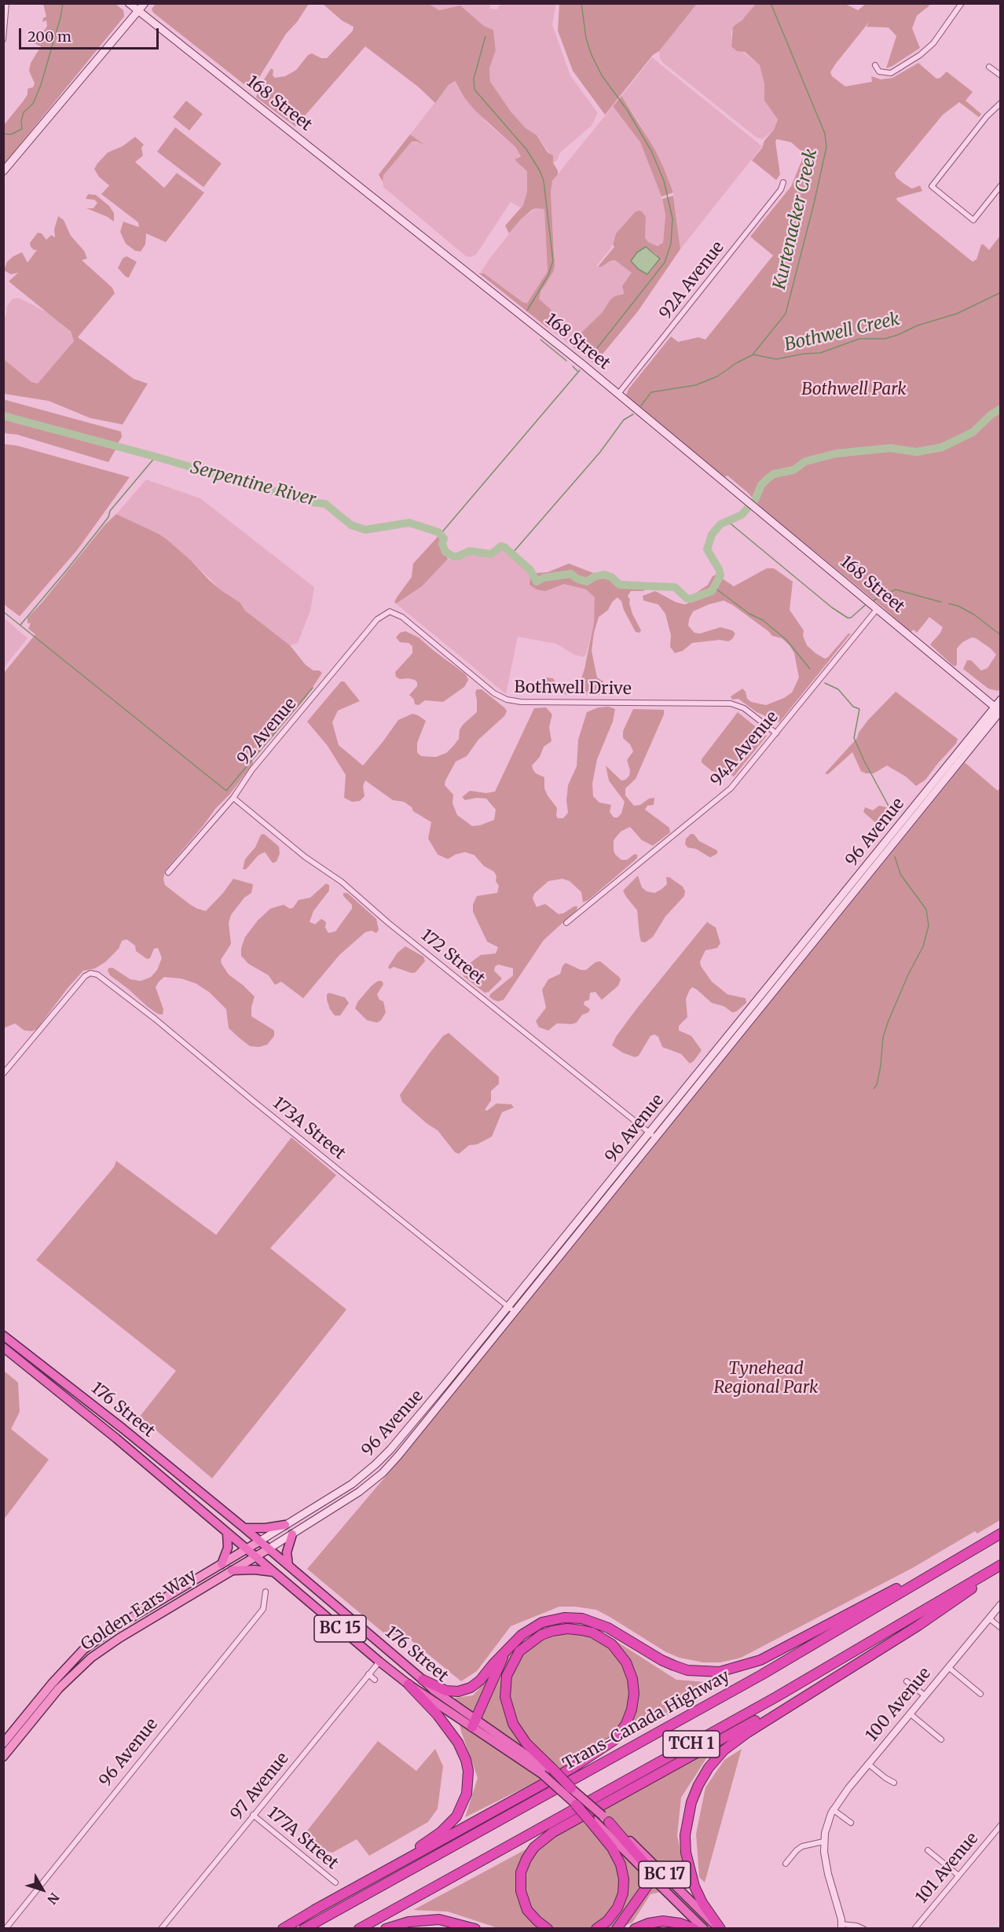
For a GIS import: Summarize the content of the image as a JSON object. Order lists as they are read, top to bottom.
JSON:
{
  "streets": {
    "highway": [
      "176 Street",
      "BC 15",
      "Trans-Canada Highway",
      "TCH 1",
      "BC 17"
    ],
    "main road": ["168 Street", "96 Avenue", "Golden Ears Way"],
    "street": [
      "92A Avenue",
      "Bothwell Drive",
      "92 Avenue",
      "94A Avenue",
      "172 Street",
      "173A Street",
      "100 Avenue",
      "97 Avenue",
      "177A Street",
      "101 Avenue"
    ]
  },
  "crossings": [
    ["168 Street", "92A Avenue"],
    ["168 Street", "94A Avenue"],
    ["168 Street", "96 Avenue"],
    ["Bothwell Drive", "92 Avenue"],
    ["Bothwell Drive", "94A Avenue"],
    ["92 Avenue", "172 Street"],
    ["96 Avenue", "172 Street"],
    ["96 Avenue", "173A Street"],
    ["96 Avenue", "176 Street"],
    ["96 Avenue", "Golden Ears Way"],
    ["176 Street", "Golden Ears Way"],
    ["176 Street", "97 Avenue"],
    ["97 Avenue", "177A Street"]
  ],
  "water": ["Kurtenacker Creek", "Bothwell Creek", "Serpentine River"],
  "parks": ["Bothwell Park", "Tynehead Regional Park"],
  "scale_bar": "200 m",
  "north": "bottom right"
}
